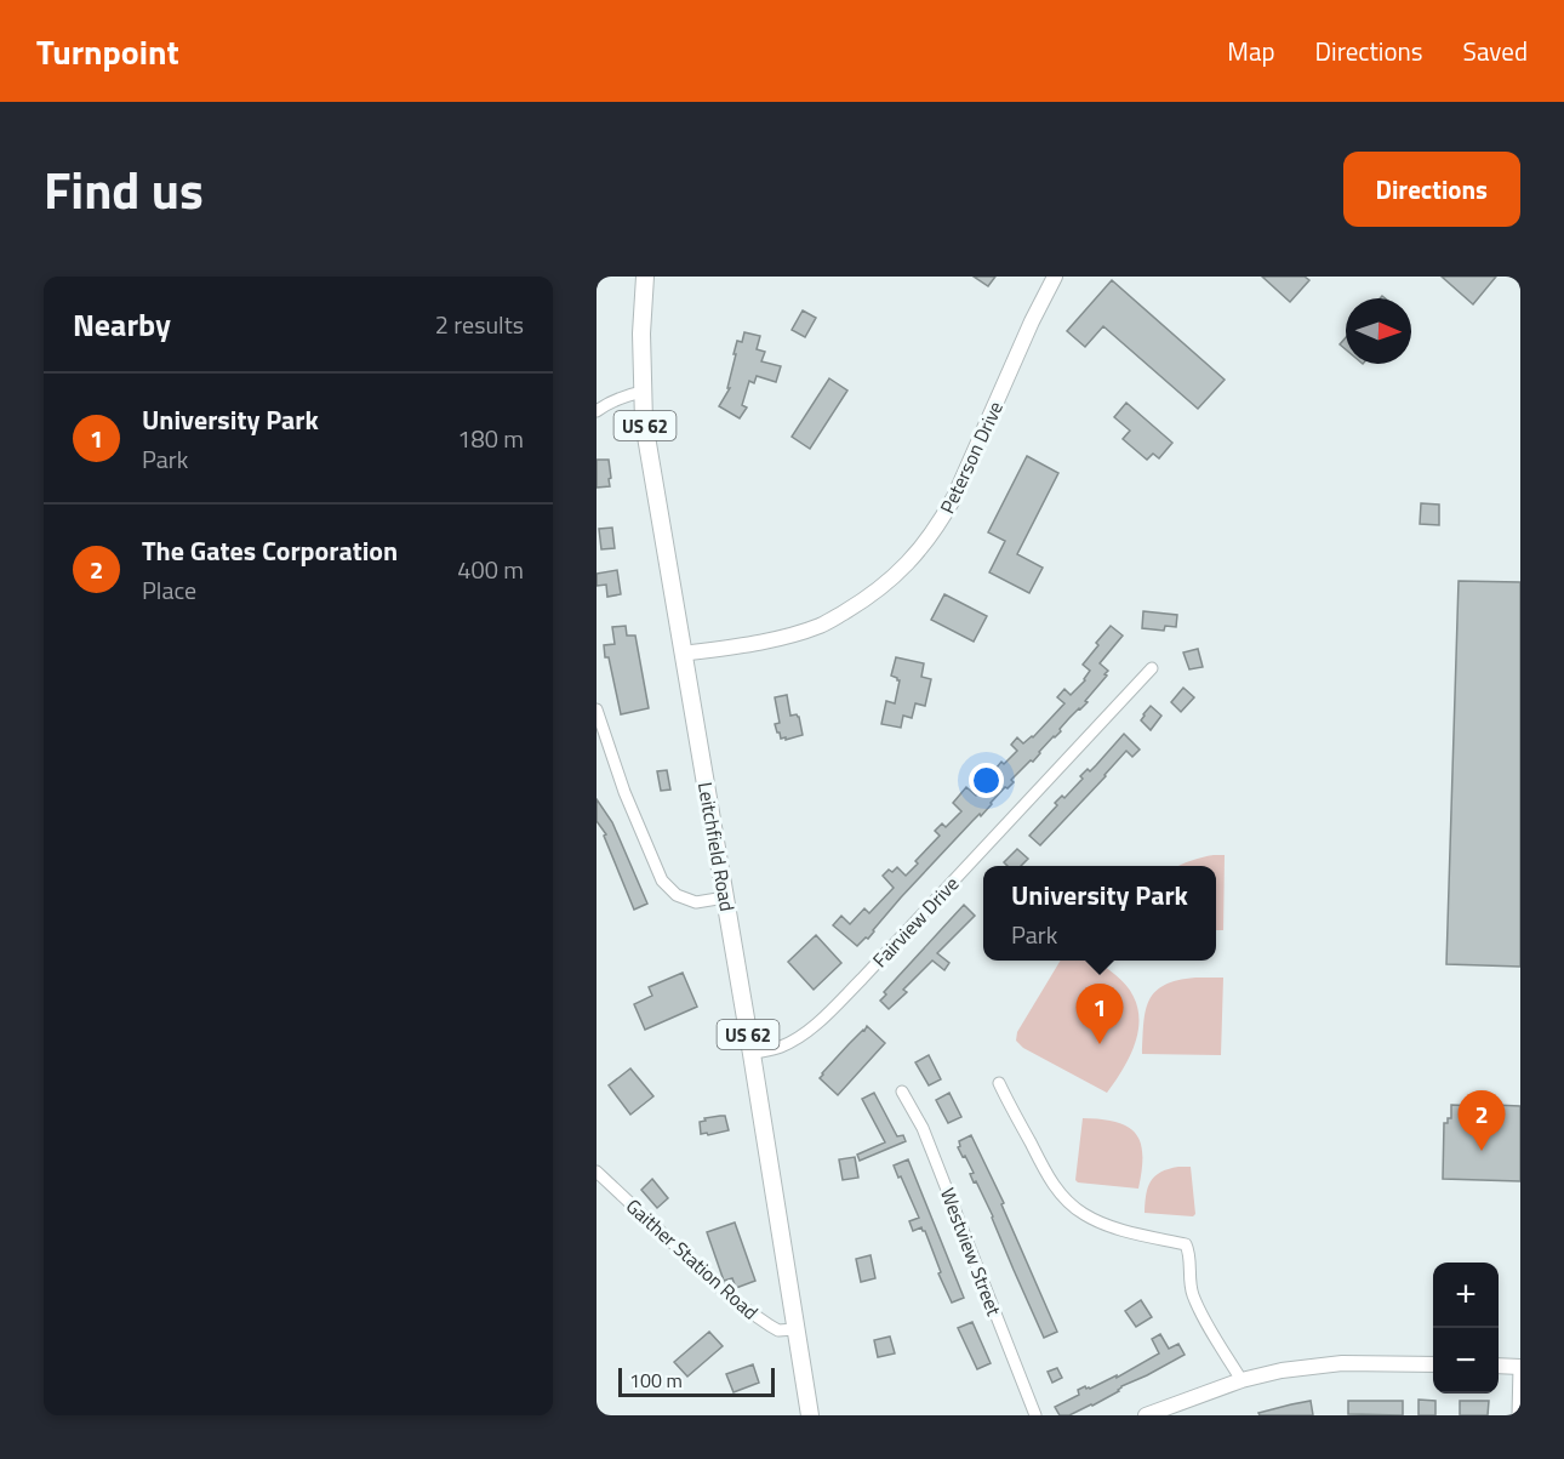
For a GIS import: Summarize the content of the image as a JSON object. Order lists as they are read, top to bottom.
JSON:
{
  "streets": {
    "main road": ["US 62", "Leitchfield Road"],
    "street": [
      "Peterson Drive",
      "Fairview Drive",
      "Westview Street",
      "Gaither Station Road"
    ]
  },
  "crossings": [
    ["Peterson Drive", "Leitchfield Road"],
    ["Leitchfield Road", "Fairview Drive"],
    ["Leitchfield Road", "Gaither Station Road"]
  ],
  "scale_bar": "100 m",
  "north": "right",
  "page": {
    "header": "Turnpoint",
    "nav": ["Map", "Directions", "Saved"],
    "title": "Find us",
    "buttons": "Directions",
    "heading": ["Nearby", "2 results"],
    "list": [
      {
        "mark": "1",
        "name": "University Park",
        "note": "Park",
        "value": "180 m"
      },
      {
        "mark": "2",
        "name": "The Gates Corporation",
        "note": "Place",
        "value": "400 m"
      }
    ],
    "popup": ["University Park", "Park"],
    "pins": ["1", "2"],
    "map_buttons": ["+", "−"],
    "scale": "100 m"
  }
}
